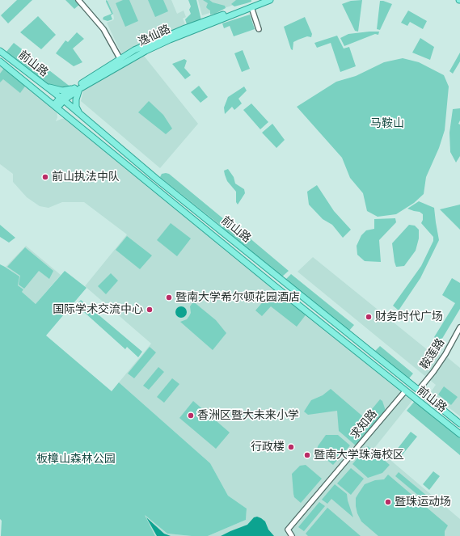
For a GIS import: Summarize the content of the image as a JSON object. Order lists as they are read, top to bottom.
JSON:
{
  "streets": {
    "main road": ["逸仙路", "前山路"],
    "street": ["鞍莲路", "求知路"]
  },
  "crossings": [
    ["逸仙路", "前山路"],
    ["前山路", "鞍莲路"],
    ["前山路", "求知路"]
  ],
  "parks": ["马鞍山", "板樟山森林公园"],
  "places": [
    "前山执法中队",
    "暨南大学希尔顿花园酒店",
    "国际学术交流中心",
    "财务时代广场",
    "香洲区暨大未来小学",
    "行政楼",
    "暨南大学珠海校区",
    "暨珠运动场"
  ]
}
